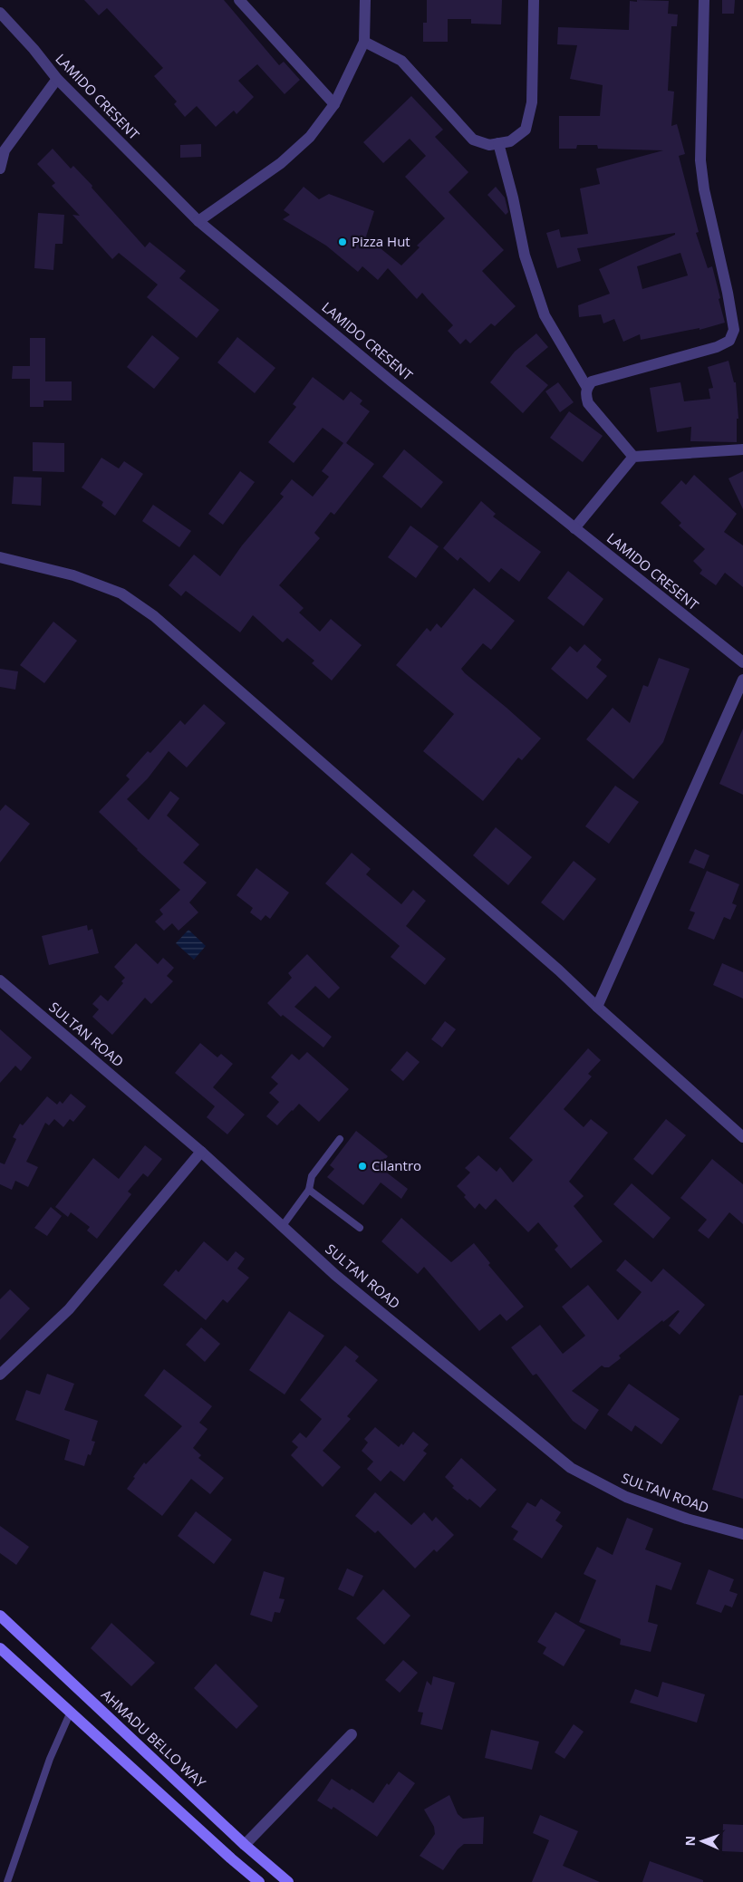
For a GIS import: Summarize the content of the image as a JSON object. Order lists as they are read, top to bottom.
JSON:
{
  "streets": {
    "main road": ["AHMADU BELLO WAY"],
    "street": ["LAMIDO CRESENT", "SULTAN ROAD"]
  },
  "places": ["Pizza Hut", "Cilantro"],
  "north": "left"
}
